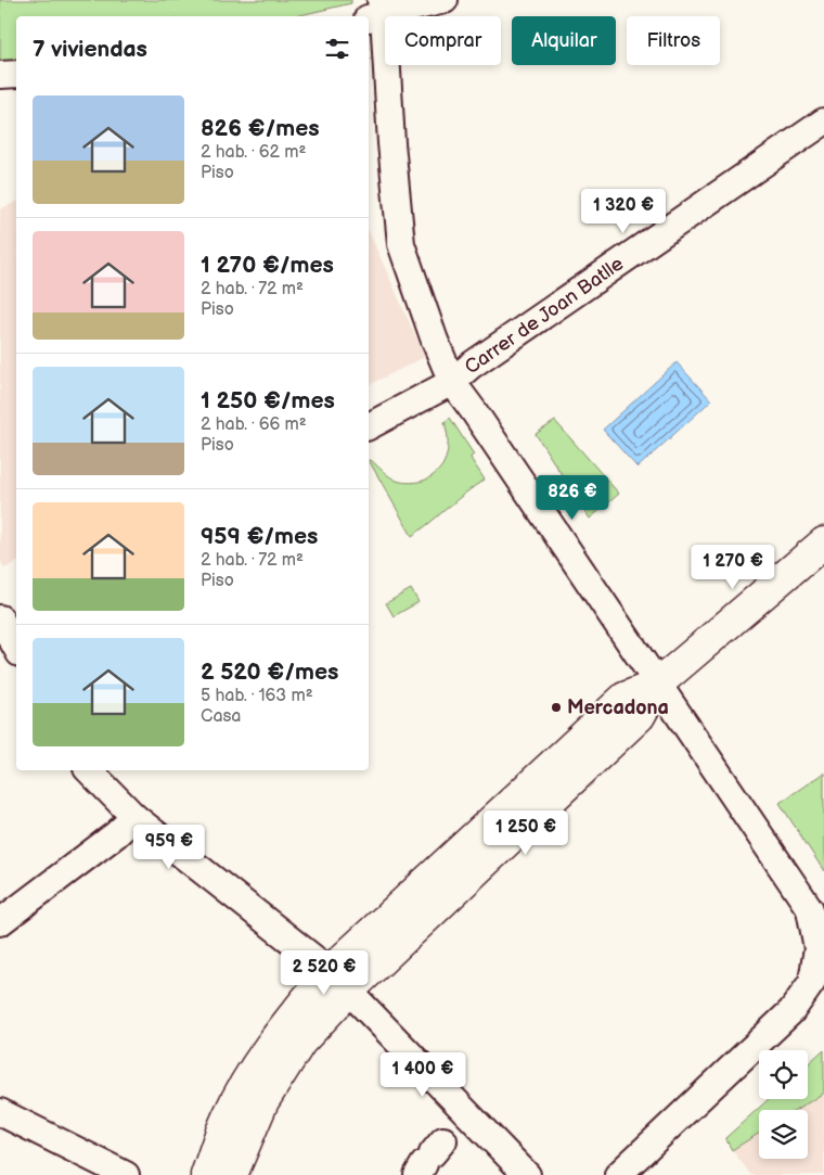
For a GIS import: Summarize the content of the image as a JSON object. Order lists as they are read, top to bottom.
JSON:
{
  "streets": {
    "street": ["Carrer de Joan Batlle"]
  },
  "places": ["Mercadona"],
  "page": {
    "chip": ["Comprar", "Alquilar", "Filtros"],
    "heading": "7 viviendas",
    "list": [
      {
        "name": "826 €/mes",
        "note": "2 hab. · 62 m² · Piso"
      },
      {
        "name": "1 270 €/mes",
        "note": "2 hab. · 72 m² · Piso"
      },
      {
        "name": "1 250 €/mes",
        "note": "2 hab. · 66 m² · Piso"
      },
      {
        "name": "959 €/mes",
        "note": "2 hab. · 72 m² · Piso"
      },
      {
        "name": "2 520 €/mes",
        "note": "5 hab. · 163 m² · Casa"
      }
    ],
    "price": [
      "1 320 €",
      "826 €",
      "1 270 €",
      "1 250 €",
      "959 €",
      "2 520 €",
      "1 400 €"
    ]
  }
}
